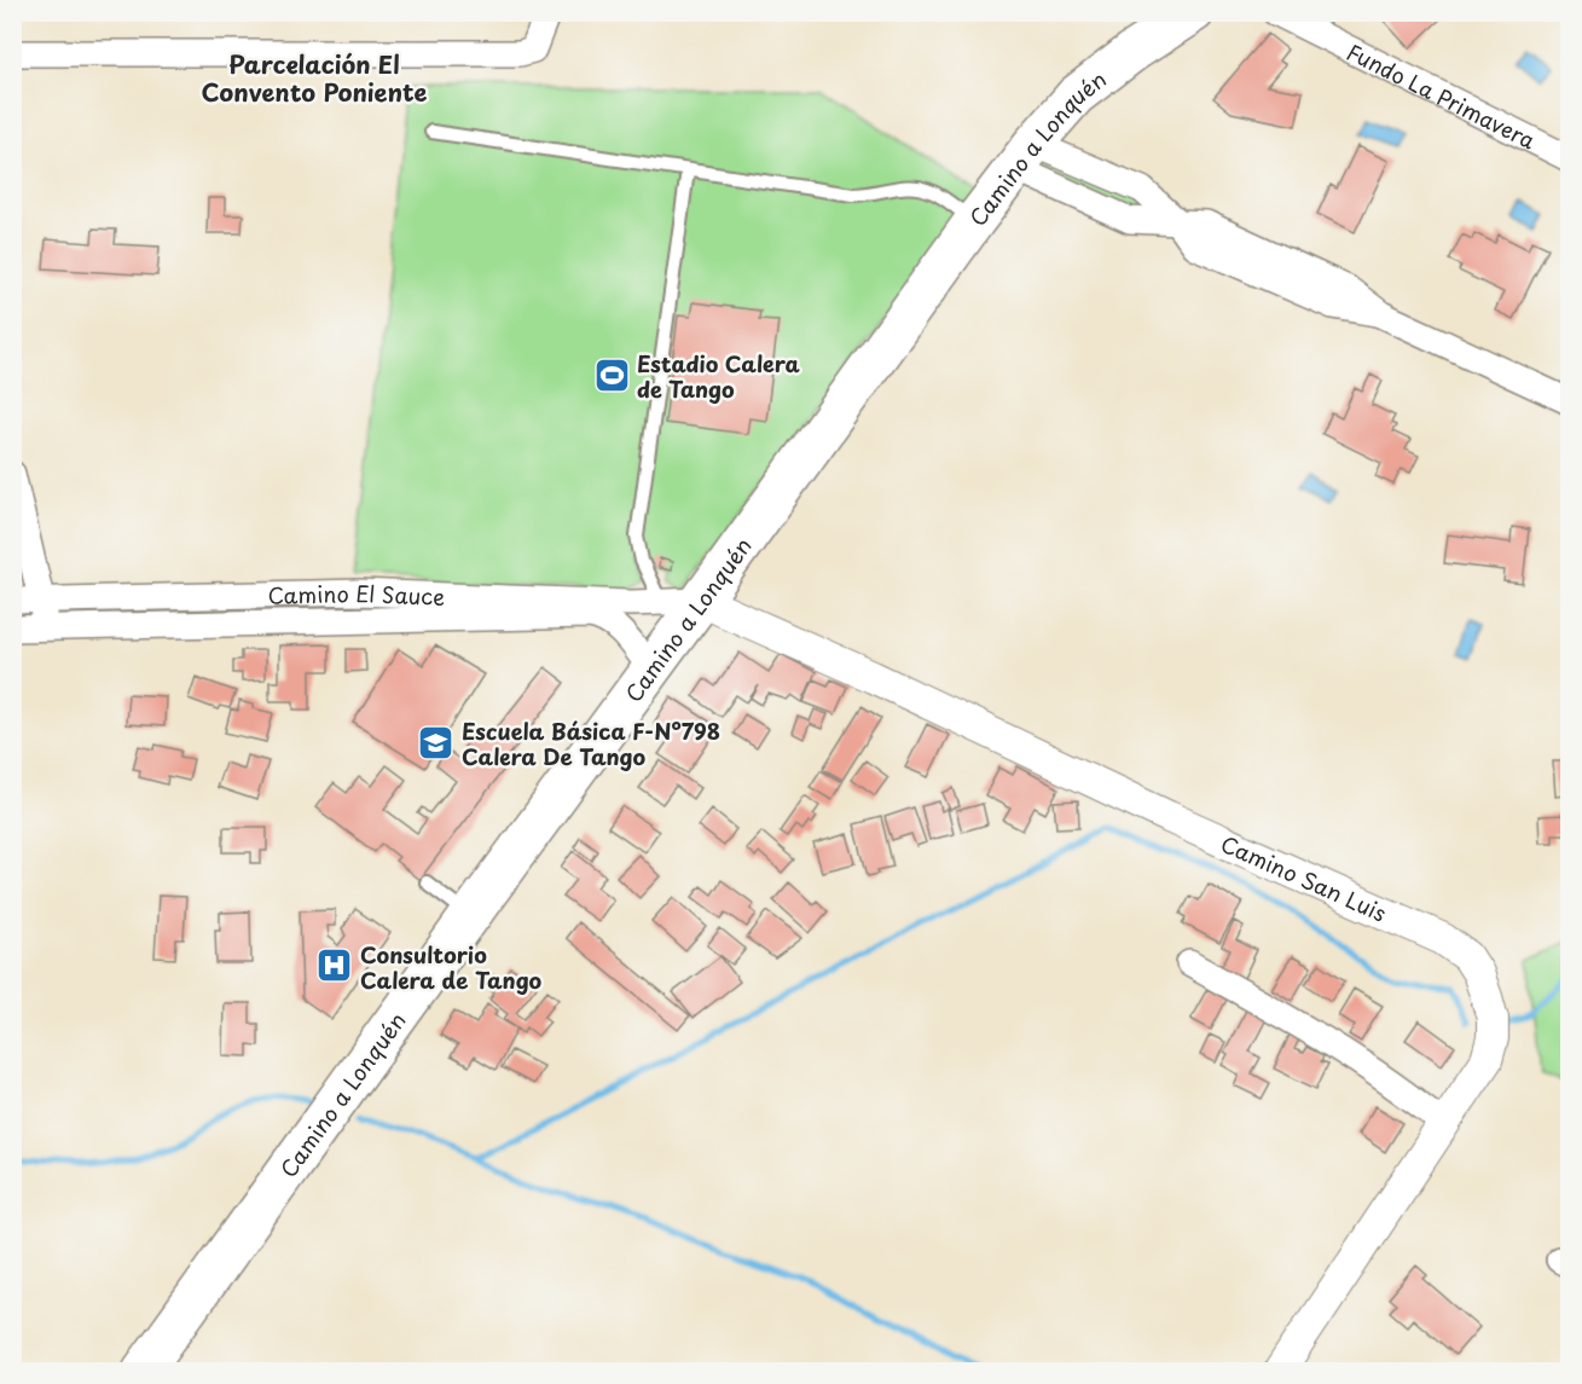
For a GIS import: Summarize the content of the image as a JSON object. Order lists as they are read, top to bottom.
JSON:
{
  "streets": {
    "main road": ["Camino a Lonquén"],
    "street": ["Fundo La Primavera", "Camino El Sauce", "Camino San Luis"]
  },
  "crossings": [
    ["Camino a Lonquén", "Camino El Sauce"],
    ["Camino a Lonquén", "Camino San Luis"],
    ["Camino El Sauce", "Camino San Luis"]
  ],
  "districts": ["Parcelación El Convento Poniente"],
  "places": {
    "sports": ["Estadio Calera de Tango"],
    "school or university": ["Escuela Básica F-N°798 Calera De Tango"],
    "hospital": ["Consultorio Calera de Tango"]
  }
}
